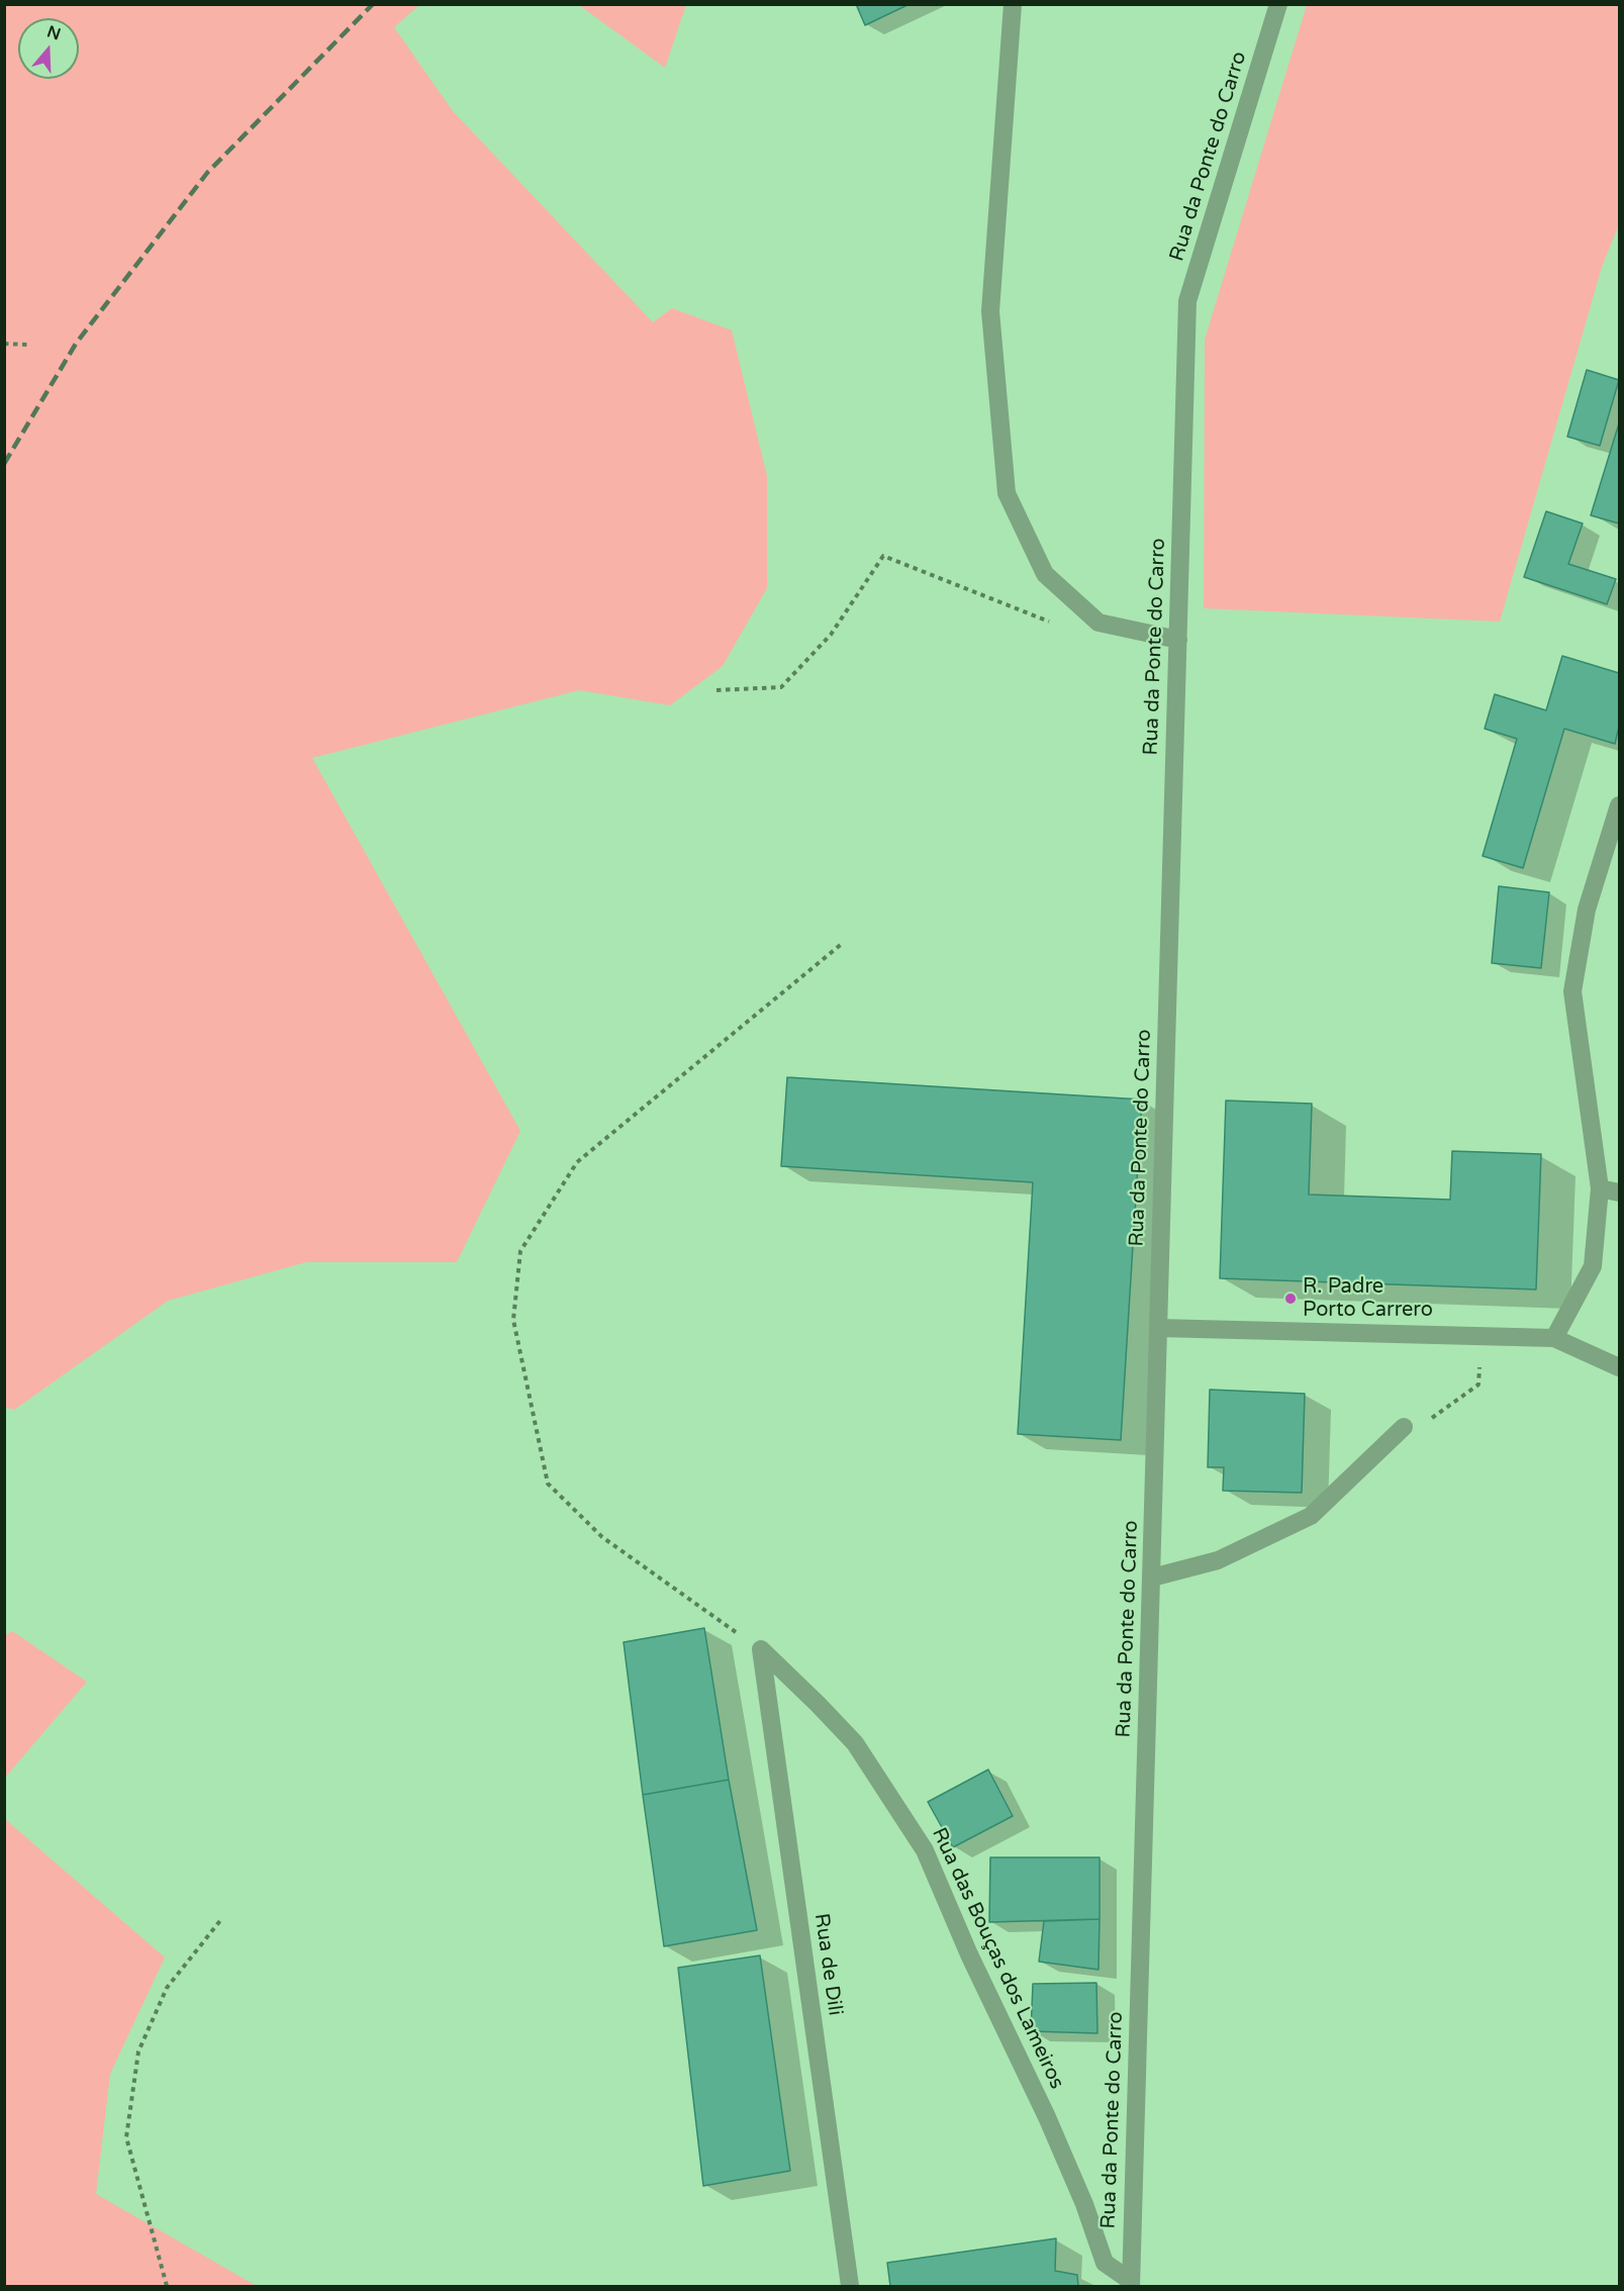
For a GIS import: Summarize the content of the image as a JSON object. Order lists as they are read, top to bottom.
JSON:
{
  "streets": {
    "street": ["Rua da Ponte do Carro", "Rua das Bouças dos Lameiros", "Rua de Dili"]
  },
  "crossings": [
    ["Rua da Ponte do Carro", "Rua das Bouças dos Lameiros"],
    ["Rua das Bouças dos Lameiros", "Rua de Dili"]
  ],
  "places": ["R. Padre Porto Carrero"],
  "north": "top"
}
